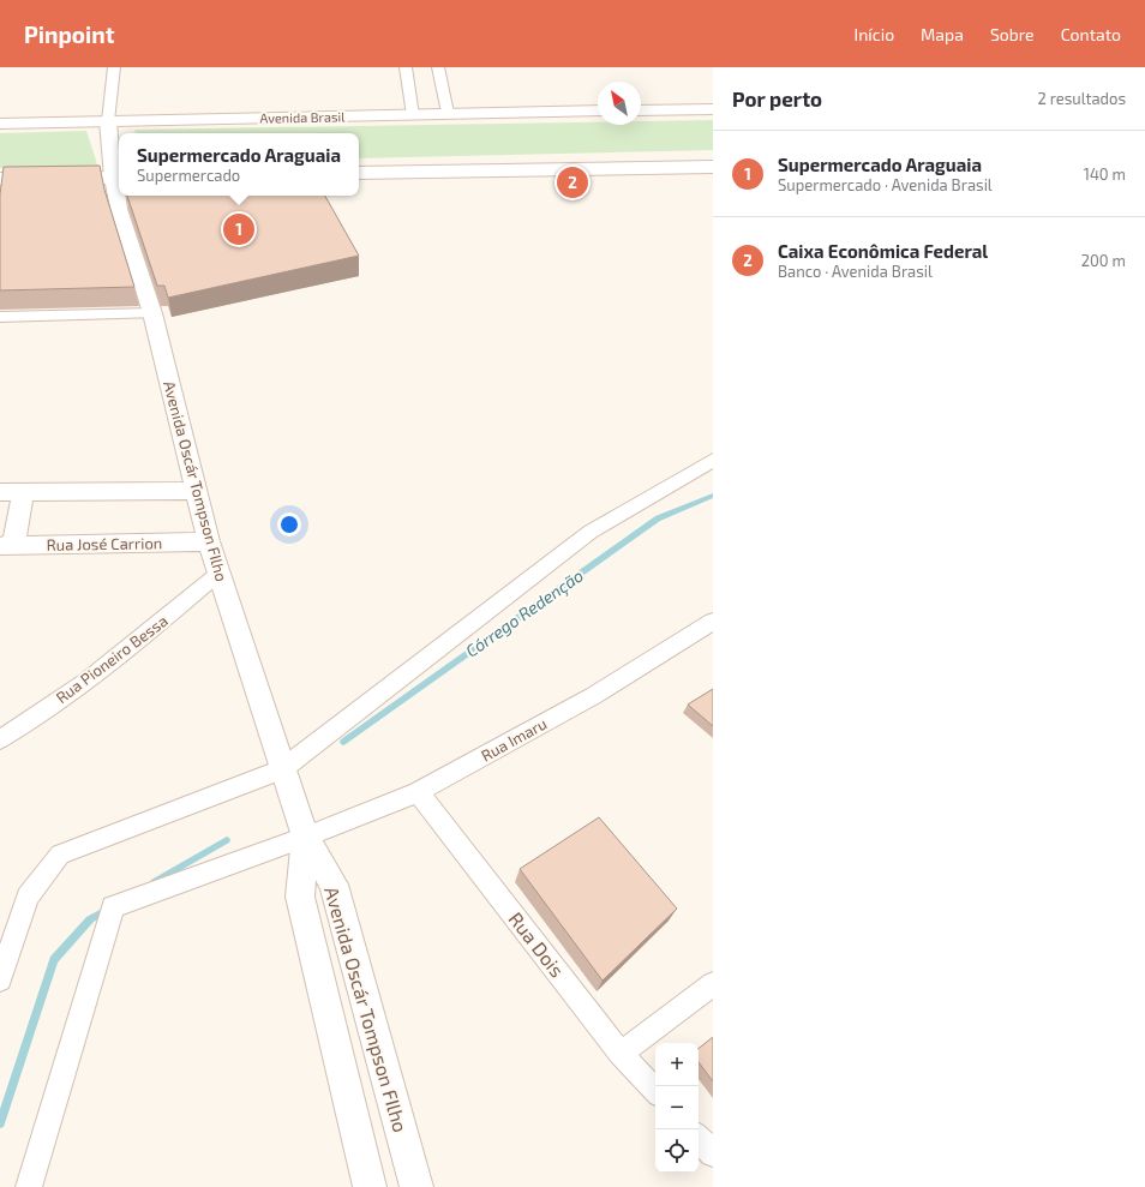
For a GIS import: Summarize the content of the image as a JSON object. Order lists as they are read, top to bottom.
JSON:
{
  "streets": {
    "main road": ["Avenida Brasil"],
    "street": [
      "Avenida Oscár Tompson FIlho",
      "Rua José Carrion",
      "Rua Pioneiro Bessa",
      "Rua Imaru",
      "Rua Dois"
    ]
  },
  "crossings": [
    ["Avenida Brasil", "Avenida Oscár Tompson FIlho"],
    ["Avenida Oscár Tompson FIlho", "Rua José Carrion"],
    ["Avenida Oscár Tompson FIlho", "Rua Pioneiro Bessa"],
    ["Avenida Oscár Tompson FIlho", "Rua Imaru"],
    ["Rua Imaru", "Rua Dois"]
  ],
  "water": ["Córrego Redenção"],
  "north": "top left",
  "page": {
    "header": "Pinpoint",
    "nav": [
      "Início",
      "Mapa",
      "Sobre",
      "Contato"
    ],
    "heading": ["Por perto", "2 resultados"],
    "list": [
      {
        "mark": "1",
        "name": "Supermercado Araguaia",
        "note": "Supermercado · Avenida Brasil",
        "value": "140 m"
      },
      {
        "mark": "2",
        "name": "Caixa Econômica Federal",
        "note": "Banco · Avenida Brasil",
        "value": "200 m"
      }
    ],
    "popup": ["Supermercado Araguaia", "Supermercado"],
    "pins": ["2", "1"],
    "map_buttons": ["+", "−"]
  }
}
